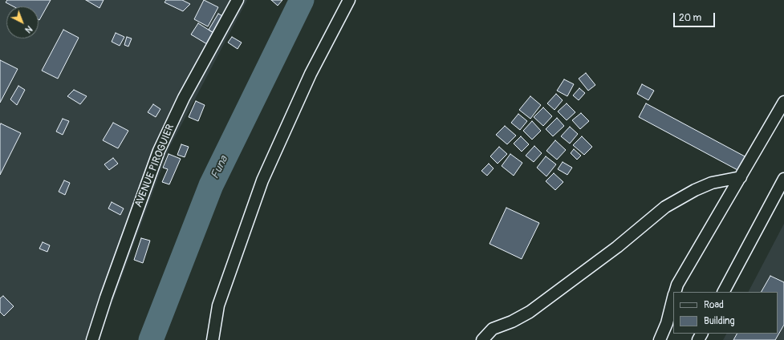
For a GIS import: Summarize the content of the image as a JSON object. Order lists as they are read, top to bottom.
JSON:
{
  "streets": {
    "street": ["AVENUE PIROGUIER"]
  },
  "water": ["Funa"],
  "legend": ["Road", "Building"],
  "scale_bar": "20 m",
  "north": "bottom right"
}
